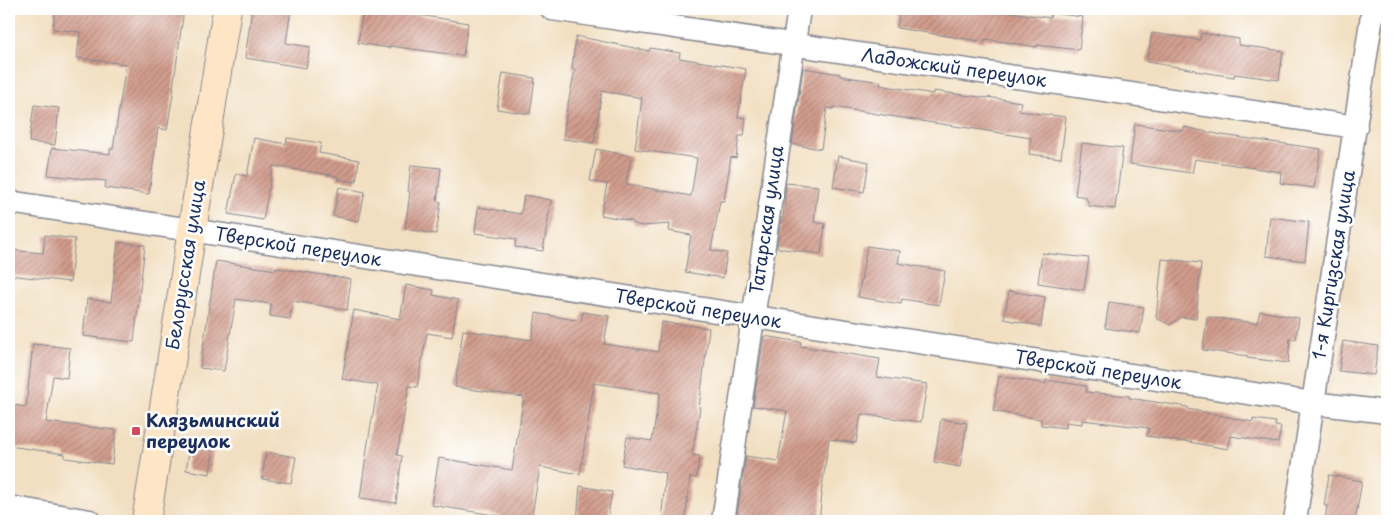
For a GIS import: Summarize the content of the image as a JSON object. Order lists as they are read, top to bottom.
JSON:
{
  "streets": {
    "main road": ["Белорусская улица"],
    "street": [
      "Ладожский переулок",
      "Татарская улица",
      "Тверской переулок",
      "1-я Киргизская улица"
    ]
  },
  "crossings": [
    ["Ладожский переулок", "Татарская улица"],
    ["Ладожский переулок", "1-я Киргизская улица"],
    ["Татарская улица", "Тверской переулок"],
    ["Тверской переулок", "Белорусская улица"],
    ["Тверской переулок", "1-я Киргизская улица"]
  ],
  "places": {
    "transit": ["Клязьминский переулок"]
  }
}
